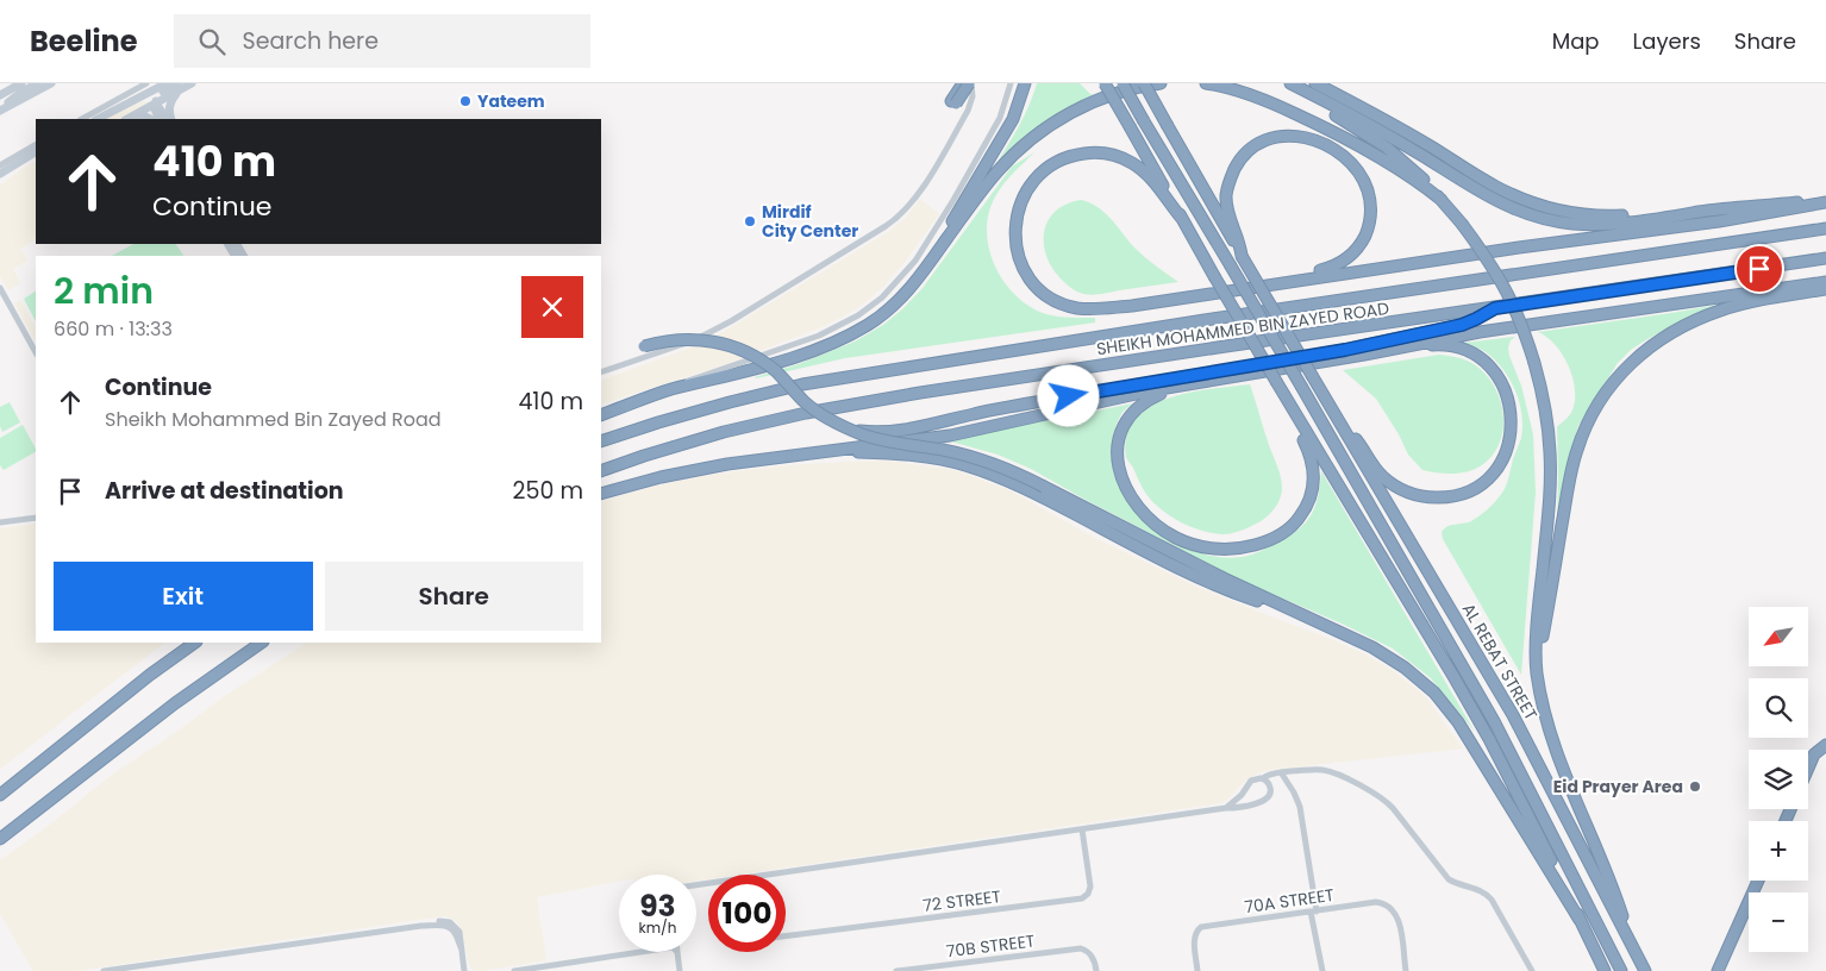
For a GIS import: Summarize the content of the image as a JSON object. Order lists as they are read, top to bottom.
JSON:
{
  "streets": {
    "highway": ["SHEIKH MOHAMMED BIN ZAYED ROAD", "AL REBAT STREET"],
    "street": ["72 STREET", "70A STREET", "70B STREET"]
  },
  "places": ["Yateem", "Mirdif City Center", "Eid Prayer Area"],
  "north": "bottom left",
  "page": {
    "header": "Beeline",
    "search": "Search here",
    "nav": ["Map", "Layers", "Share"],
    "turn": ["410 m", "Continue"],
    "heading": ["2 min", "660 m · 13:33"],
    "list": [
      {
        "name": "Continue",
        "note": "Sheikh Mohammed Bin Zayed Road",
        "value": "410 m"
      },
      {
        "name": "Arrive at destination",
        "value": "250 m"
      }
    ],
    "buttons": ["Exit", "Share"],
    "map_buttons": ["+", "−"],
    "speed": "93 km/h",
    "limit": "100"
  }
}
